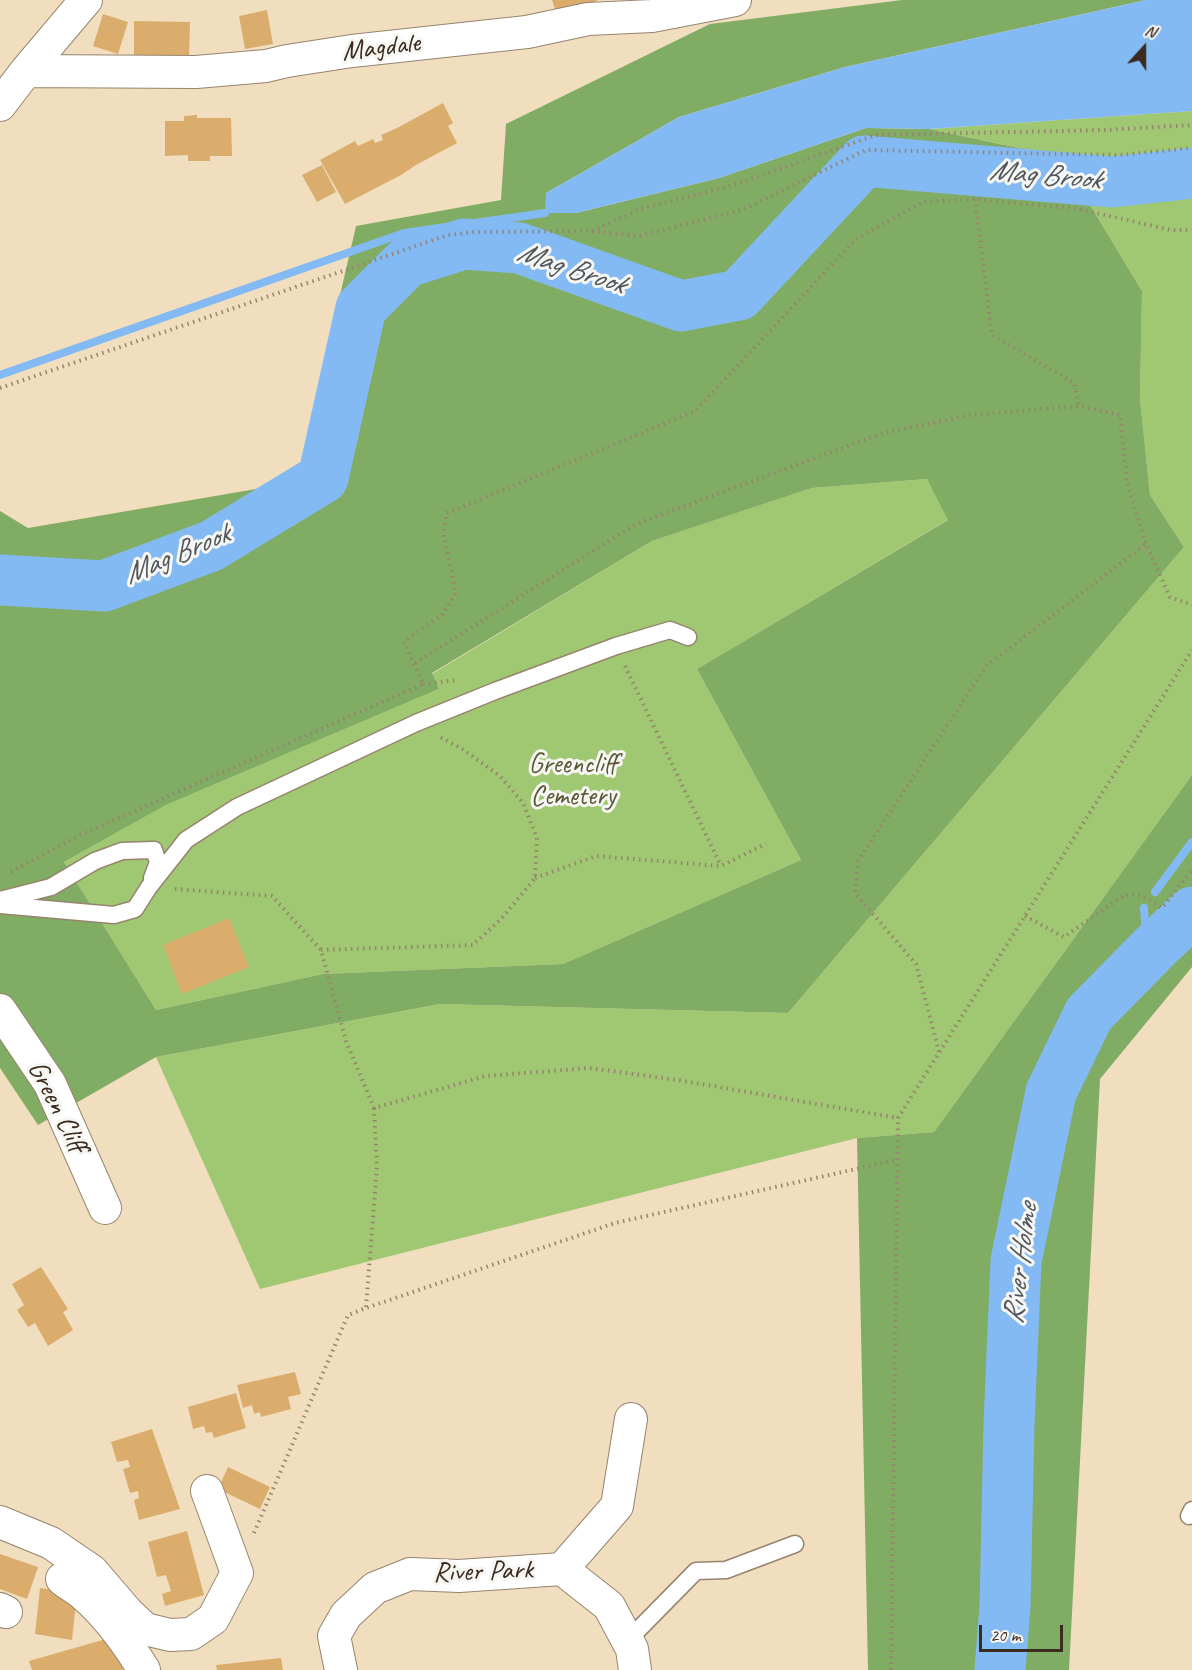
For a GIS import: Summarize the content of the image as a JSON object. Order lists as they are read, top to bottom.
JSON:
{
  "streets": {
    "street": ["Magdale", "Green Cliff", "River Park"]
  },
  "water": ["Mag Brook", "River Holme"],
  "parks": ["Greencliff Cemetery"],
  "scale_bar": "20 m",
  "north": "top"
}
